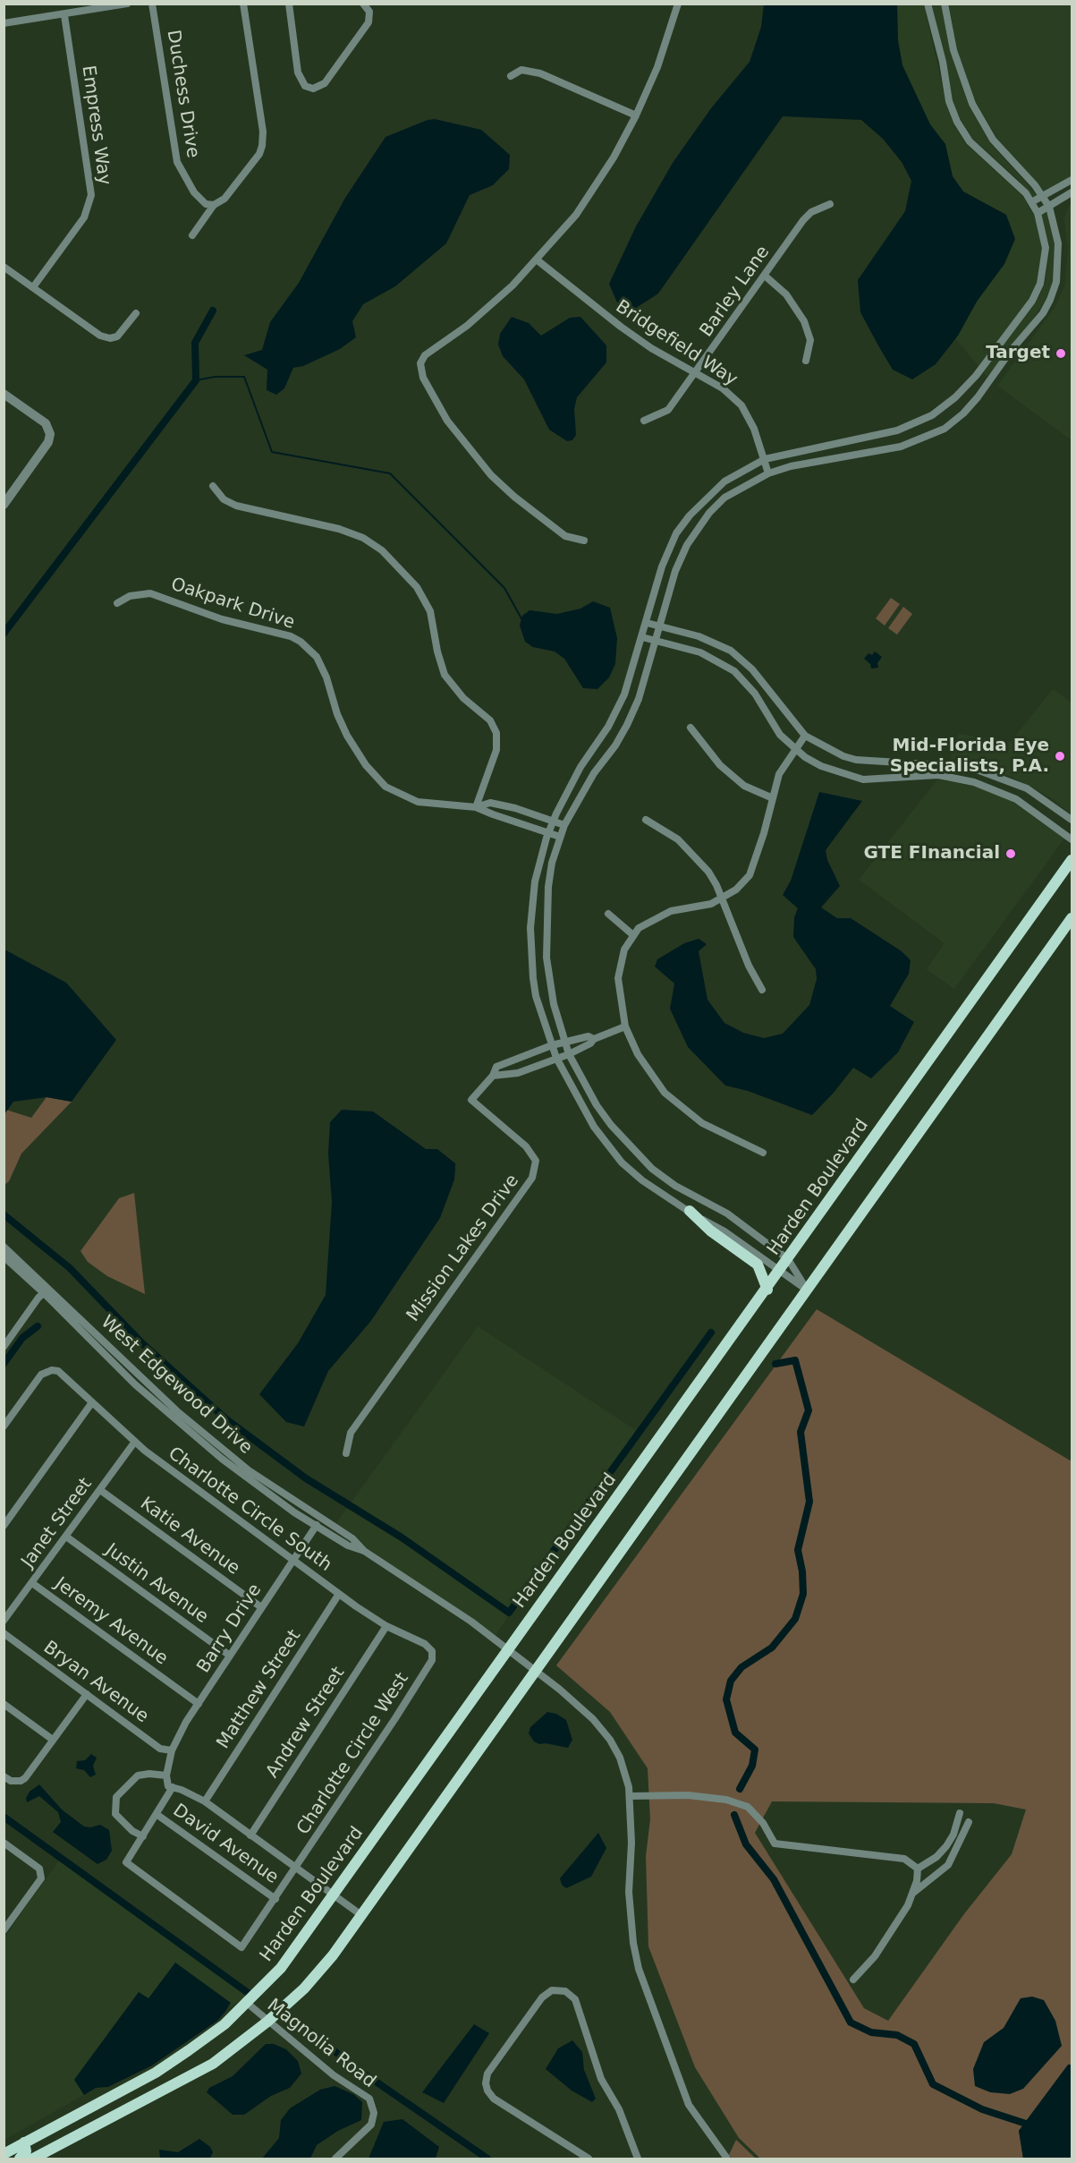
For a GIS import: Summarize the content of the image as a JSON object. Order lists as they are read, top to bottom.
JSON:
{
  "streets": {
    "main road": ["Harden Boulevard"],
    "street": [
      "Duchess Drive",
      "Empress Way",
      "Barley Lane",
      "Bridgefield Way",
      "Oakpark Drive",
      "Mission Lakes Drive",
      "West Edgewood Drive",
      "Charlotte Circle South",
      "Janet Street",
      "Katie Avenue",
      "Justin Avenue",
      "Jeremy Avenue",
      "Barry Drive",
      "Bryan Avenue",
      "Matthew Street",
      "Andrew Street",
      "Charlotte Circle West",
      "David Avenue",
      "Magnolia Road"
    ]
  },
  "crossings": [
    ["Barley Lane", "Bridgefield Way"],
    ["Harden Boulevard", "West Edgewood Drive"],
    ["Harden Boulevard", "Magnolia Road"],
    ["West Edgewood Drive", "Barry Drive"],
    ["Charlotte Circle South", "Janet Street"],
    ["Charlotte Circle South", "Barry Drive"],
    ["Charlotte Circle South", "Matthew Street"],
    ["Charlotte Circle South", "Andrew Street"],
    ["Charlotte Circle South", "Charlotte Circle West"],
    ["Janet Street", "Katie Avenue"],
    ["Janet Street", "Justin Avenue"],
    ["Janet Street", "Jeremy Avenue"],
    ["Katie Avenue", "Barry Drive"],
    ["Justin Avenue", "Barry Drive"],
    ["Jeremy Avenue", "Barry Drive"],
    ["Barry Drive", "Bryan Avenue"],
    ["Charlotte Circle West", "David Avenue"]
  ],
  "places": ["Target", "Mid-Florida Eye Specialists, P.A.", "GTE FInancial"]
}
